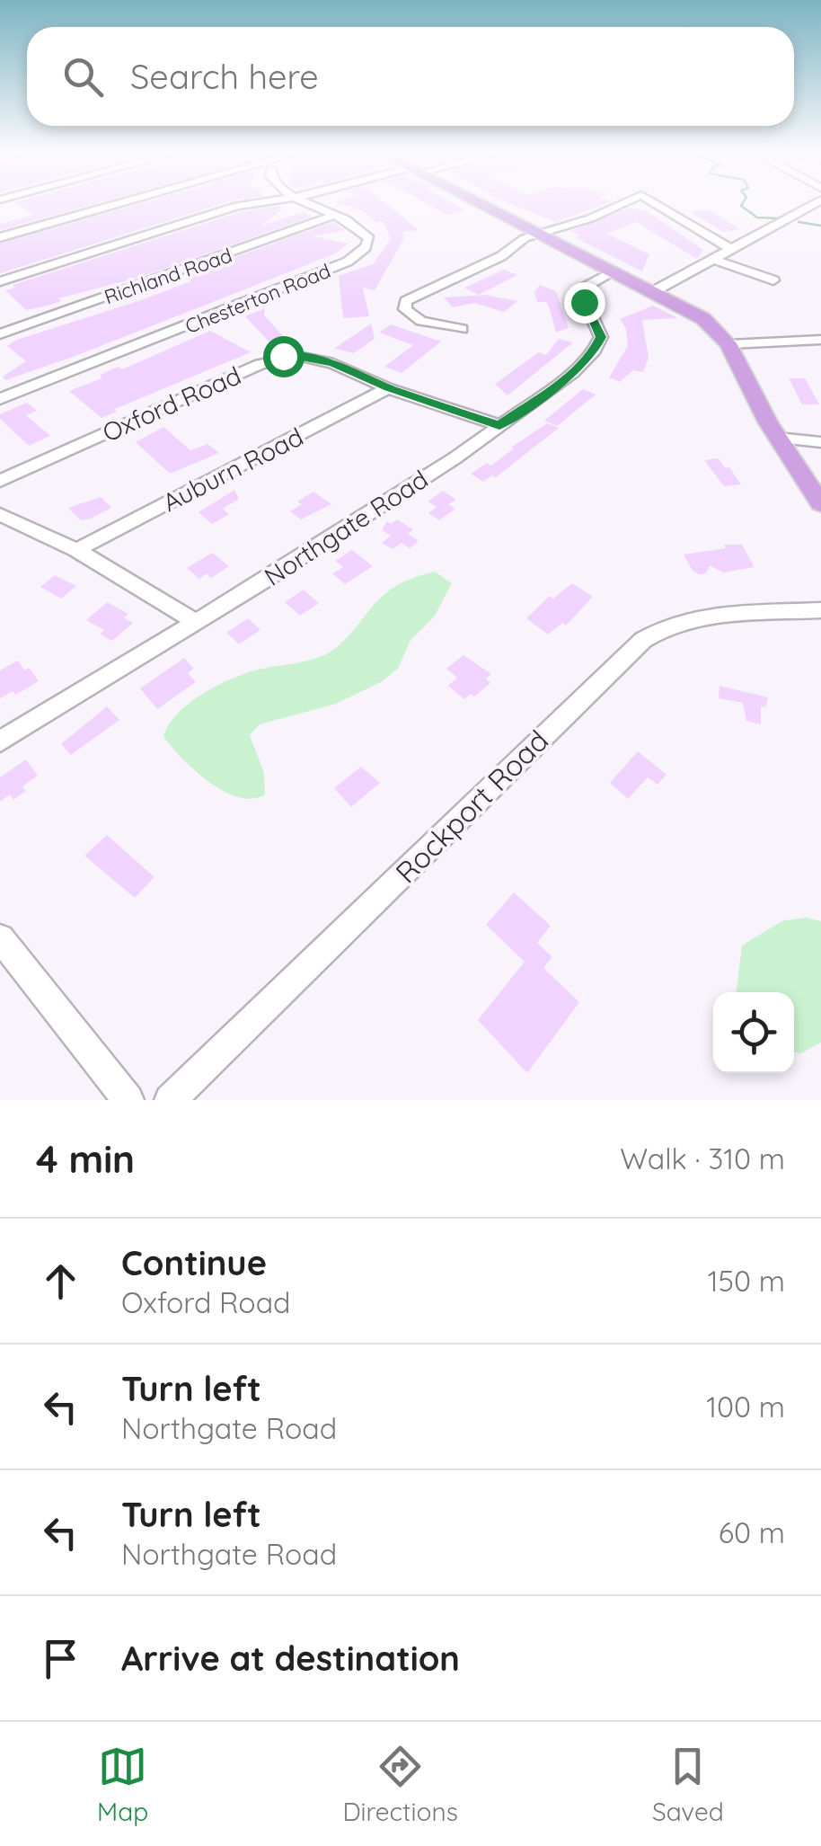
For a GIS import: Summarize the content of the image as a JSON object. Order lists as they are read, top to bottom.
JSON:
{
  "streets": {
    "street": [
      "Richland Road",
      "Chesterton Road",
      "Oxford Road",
      "Auburn Road",
      "Northgate Road",
      "Rockport Road"
    ]
  },
  "crossings": [
    ["Richland Road", "Chesterton Road"],
    ["Oxford Road", "Auburn Road"],
    ["Oxford Road", "Northgate Road"]
  ],
  "page": {
    "search": "Search here",
    "heading": ["4 min", "Walk · 310 m"],
    "list": [
      ["Continue", "Oxford Road", "150 m"],
      ["Turn left", "Northgate Road", "100 m"],
      ["Turn left", "Northgate Road", "60 m"],
      "Arrive at destination"
    ],
    "nav": ["Map", "Directions", "Saved"]
  }
}
